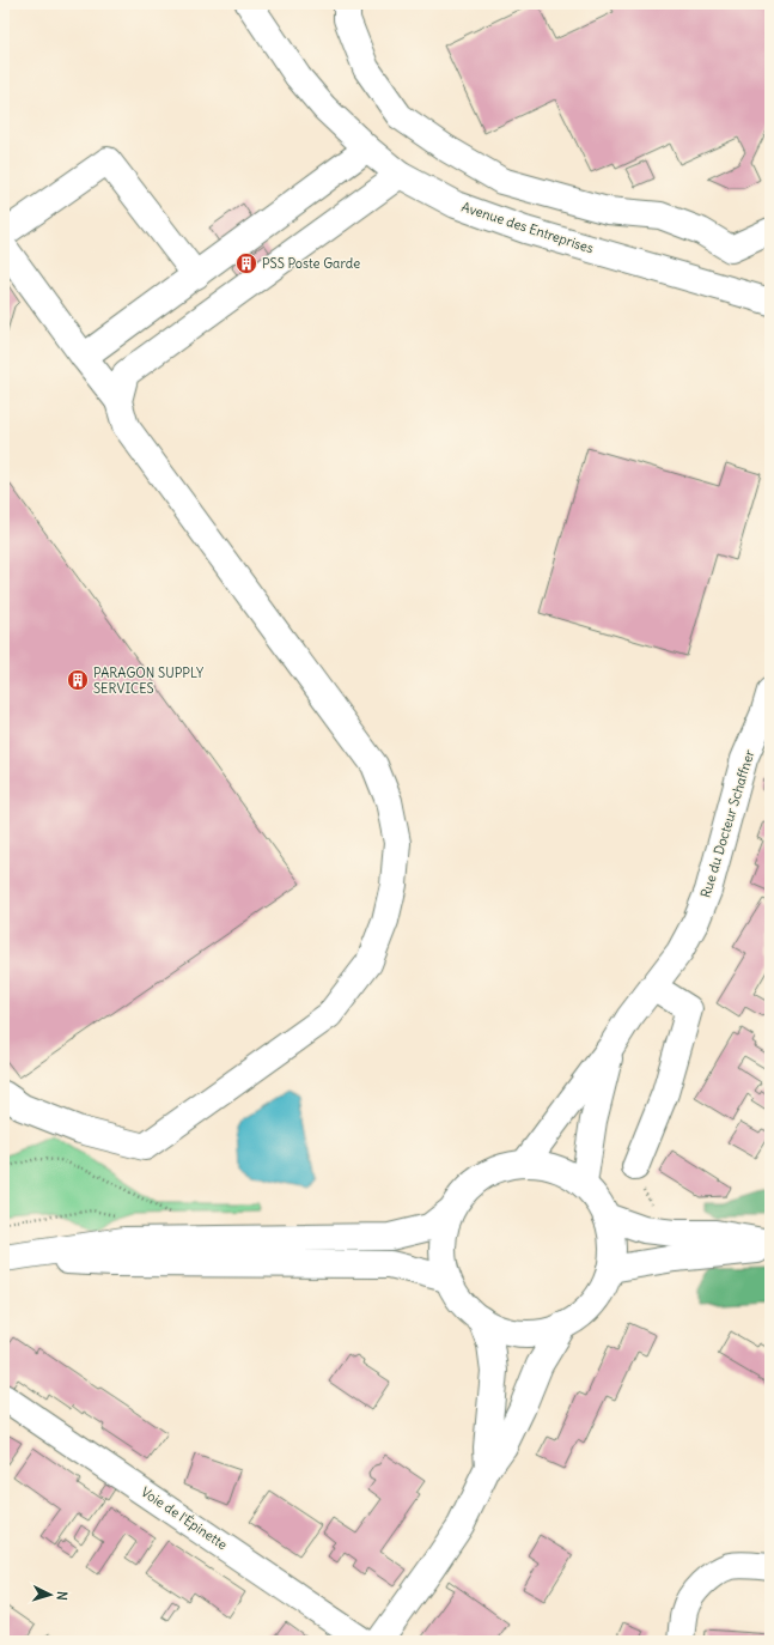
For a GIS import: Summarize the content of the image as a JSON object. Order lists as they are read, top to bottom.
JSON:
{
  "streets": {
    "street": ["Avenue des Entreprises", "Rue du Docteur Schaffner", "Voie de l'Épinette"]
  },
  "places": {
    "building": ["PSS Poste Garde", "PARAGON SUPPLY SERVICES"]
  },
  "north": "right"
}
